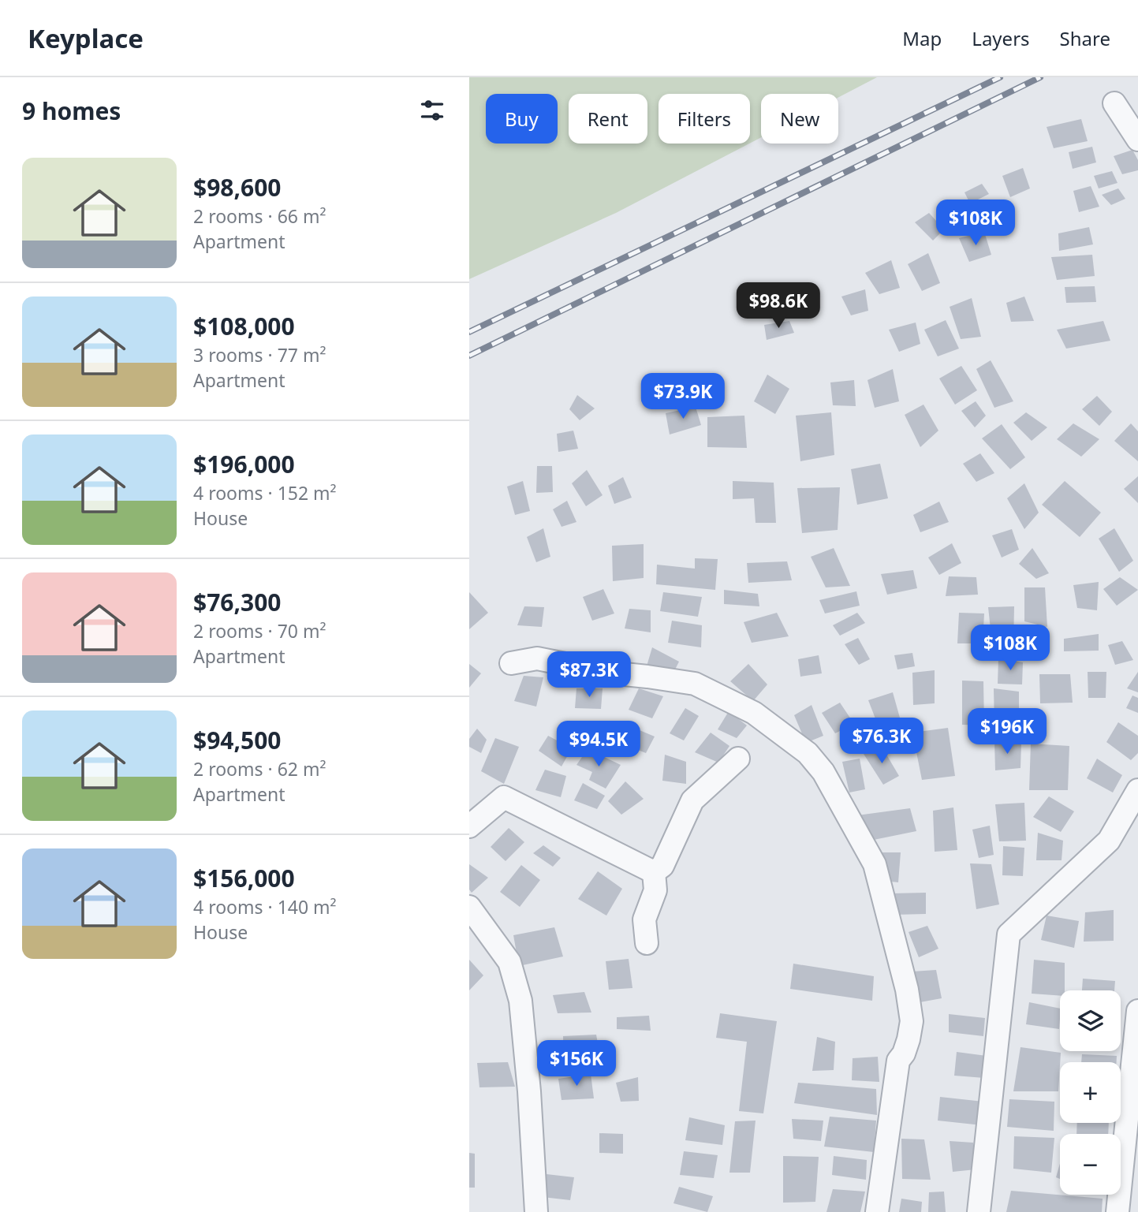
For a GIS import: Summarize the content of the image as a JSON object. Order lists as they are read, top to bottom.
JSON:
{
  "page": {
    "header": "Keyplace",
    "nav": ["Map", "Layers", "Share"],
    "heading": "9 homes",
    "chip": [
      "Buy",
      "Rent",
      "Filters",
      "New"
    ],
    "list": [
      {
        "name": "$98,600",
        "note": "2 rooms · 66 m² · Apartment"
      },
      {
        "name": "$108,000",
        "note": "3 rooms · 77 m² · Apartment"
      },
      {
        "name": "$196,000",
        "note": "4 rooms · 152 m² · House"
      },
      {
        "name": "$76,300",
        "note": "2 rooms · 70 m² · Apartment"
      },
      {
        "name": "$94,500",
        "note": "2 rooms · 62 m² · Apartment"
      },
      {
        "name": "$156,000",
        "note": "4 rooms · 140 m² · House"
      }
    ],
    "price": [
      "$108K",
      "$98.6K",
      "$73.9K",
      "$108K",
      "$87.3K",
      "$196K",
      "$76.3K",
      "$94.5K",
      "$156K"
    ],
    "map_buttons": ["+", "−"]
  }
}
